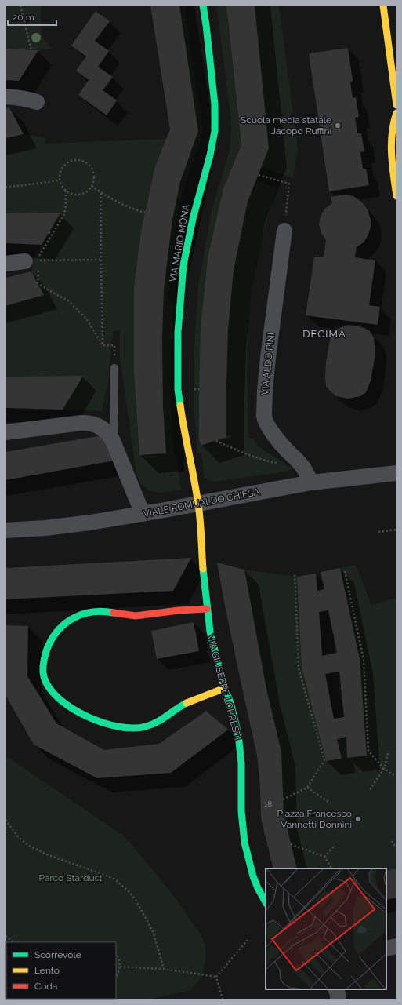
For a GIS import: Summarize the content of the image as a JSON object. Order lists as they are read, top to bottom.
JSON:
{
  "streets": {
    "street": [
      "VIA MARIO MONA",
      "VIA ALDO PINI",
      "VIALE ROMUALDO CHIESA",
      "VIA GIUSEPPE LOPRESTI"
    ]
  },
  "crossings": [
    ["VIA MARIO MONA", "VIALE ROMUALDO CHIESA"],
    ["VIA MARIO MONA", "VIA GIUSEPPE LOPRESTI"],
    ["VIA ALDO PINI", "VIALE ROMUALDO CHIESA"],
    ["VIALE ROMUALDO CHIESA", "VIA GIUSEPPE LOPRESTI"]
  ],
  "districts": ["DECIMA"],
  "parks": ["Parco Stardust"],
  "places": ["Scuola media statale Jacopo Ruffini", "Piazza Francesco Vannetti Donnini"],
  "house_numbers": ["18"],
  "legend": ["Scorrevole", "Lento", "Coda"],
  "scale_bar": "20 m"
}
